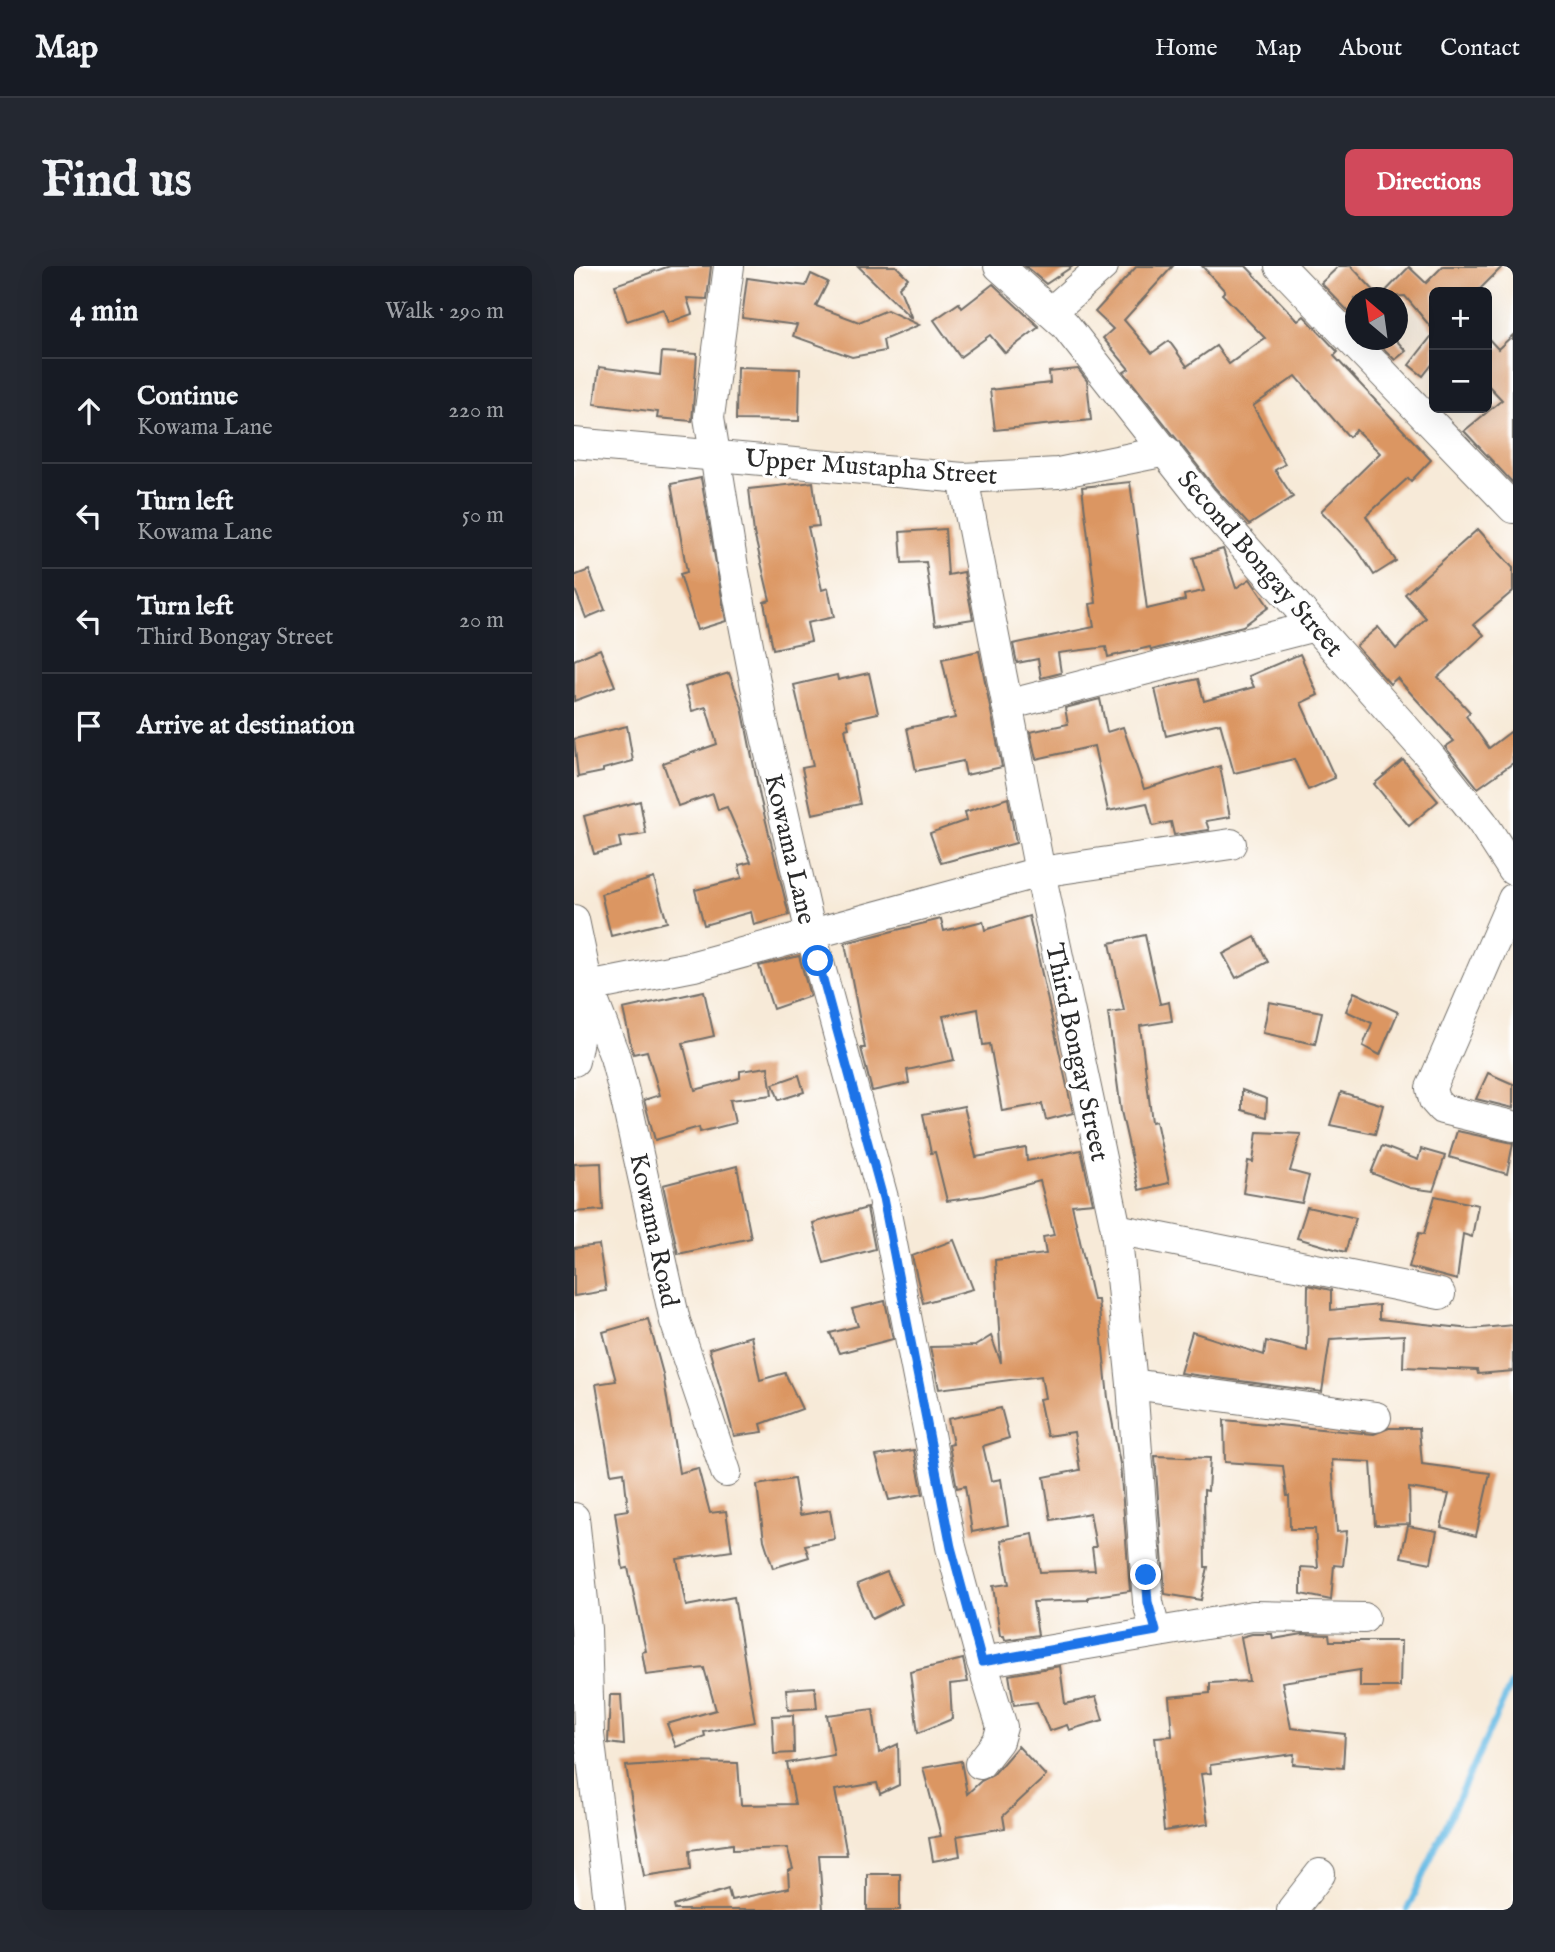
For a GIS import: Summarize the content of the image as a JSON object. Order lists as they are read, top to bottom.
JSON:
{
  "streets": {
    "street": [
      "Upper Mustapha Street",
      "Second Bongay Street",
      "Kowama Lane",
      "Third Bongay Street",
      "Kowama Road"
    ]
  },
  "crossings": [
    ["Upper Mustapha Street", "Second Bongay Street"],
    ["Upper Mustapha Street", "Kowama Lane"],
    ["Upper Mustapha Street", "Third Bongay Street"]
  ],
  "north": "top left",
  "page": {
    "header": "Map",
    "nav": [
      "Home",
      "Map",
      "About",
      "Contact"
    ],
    "buttons": "Directions",
    "title": "Find us",
    "heading": ["4 min", "Walk · 290 m"],
    "map_buttons": ["+", "−"],
    "list": [
      ["Continue", "Kowama Lane", "220 m"],
      ["Turn left", "Kowama Lane", "50 m"],
      ["Turn left", "Third Bongay Street", "20 m"],
      "Arrive at destination"
    ]
  }
}
